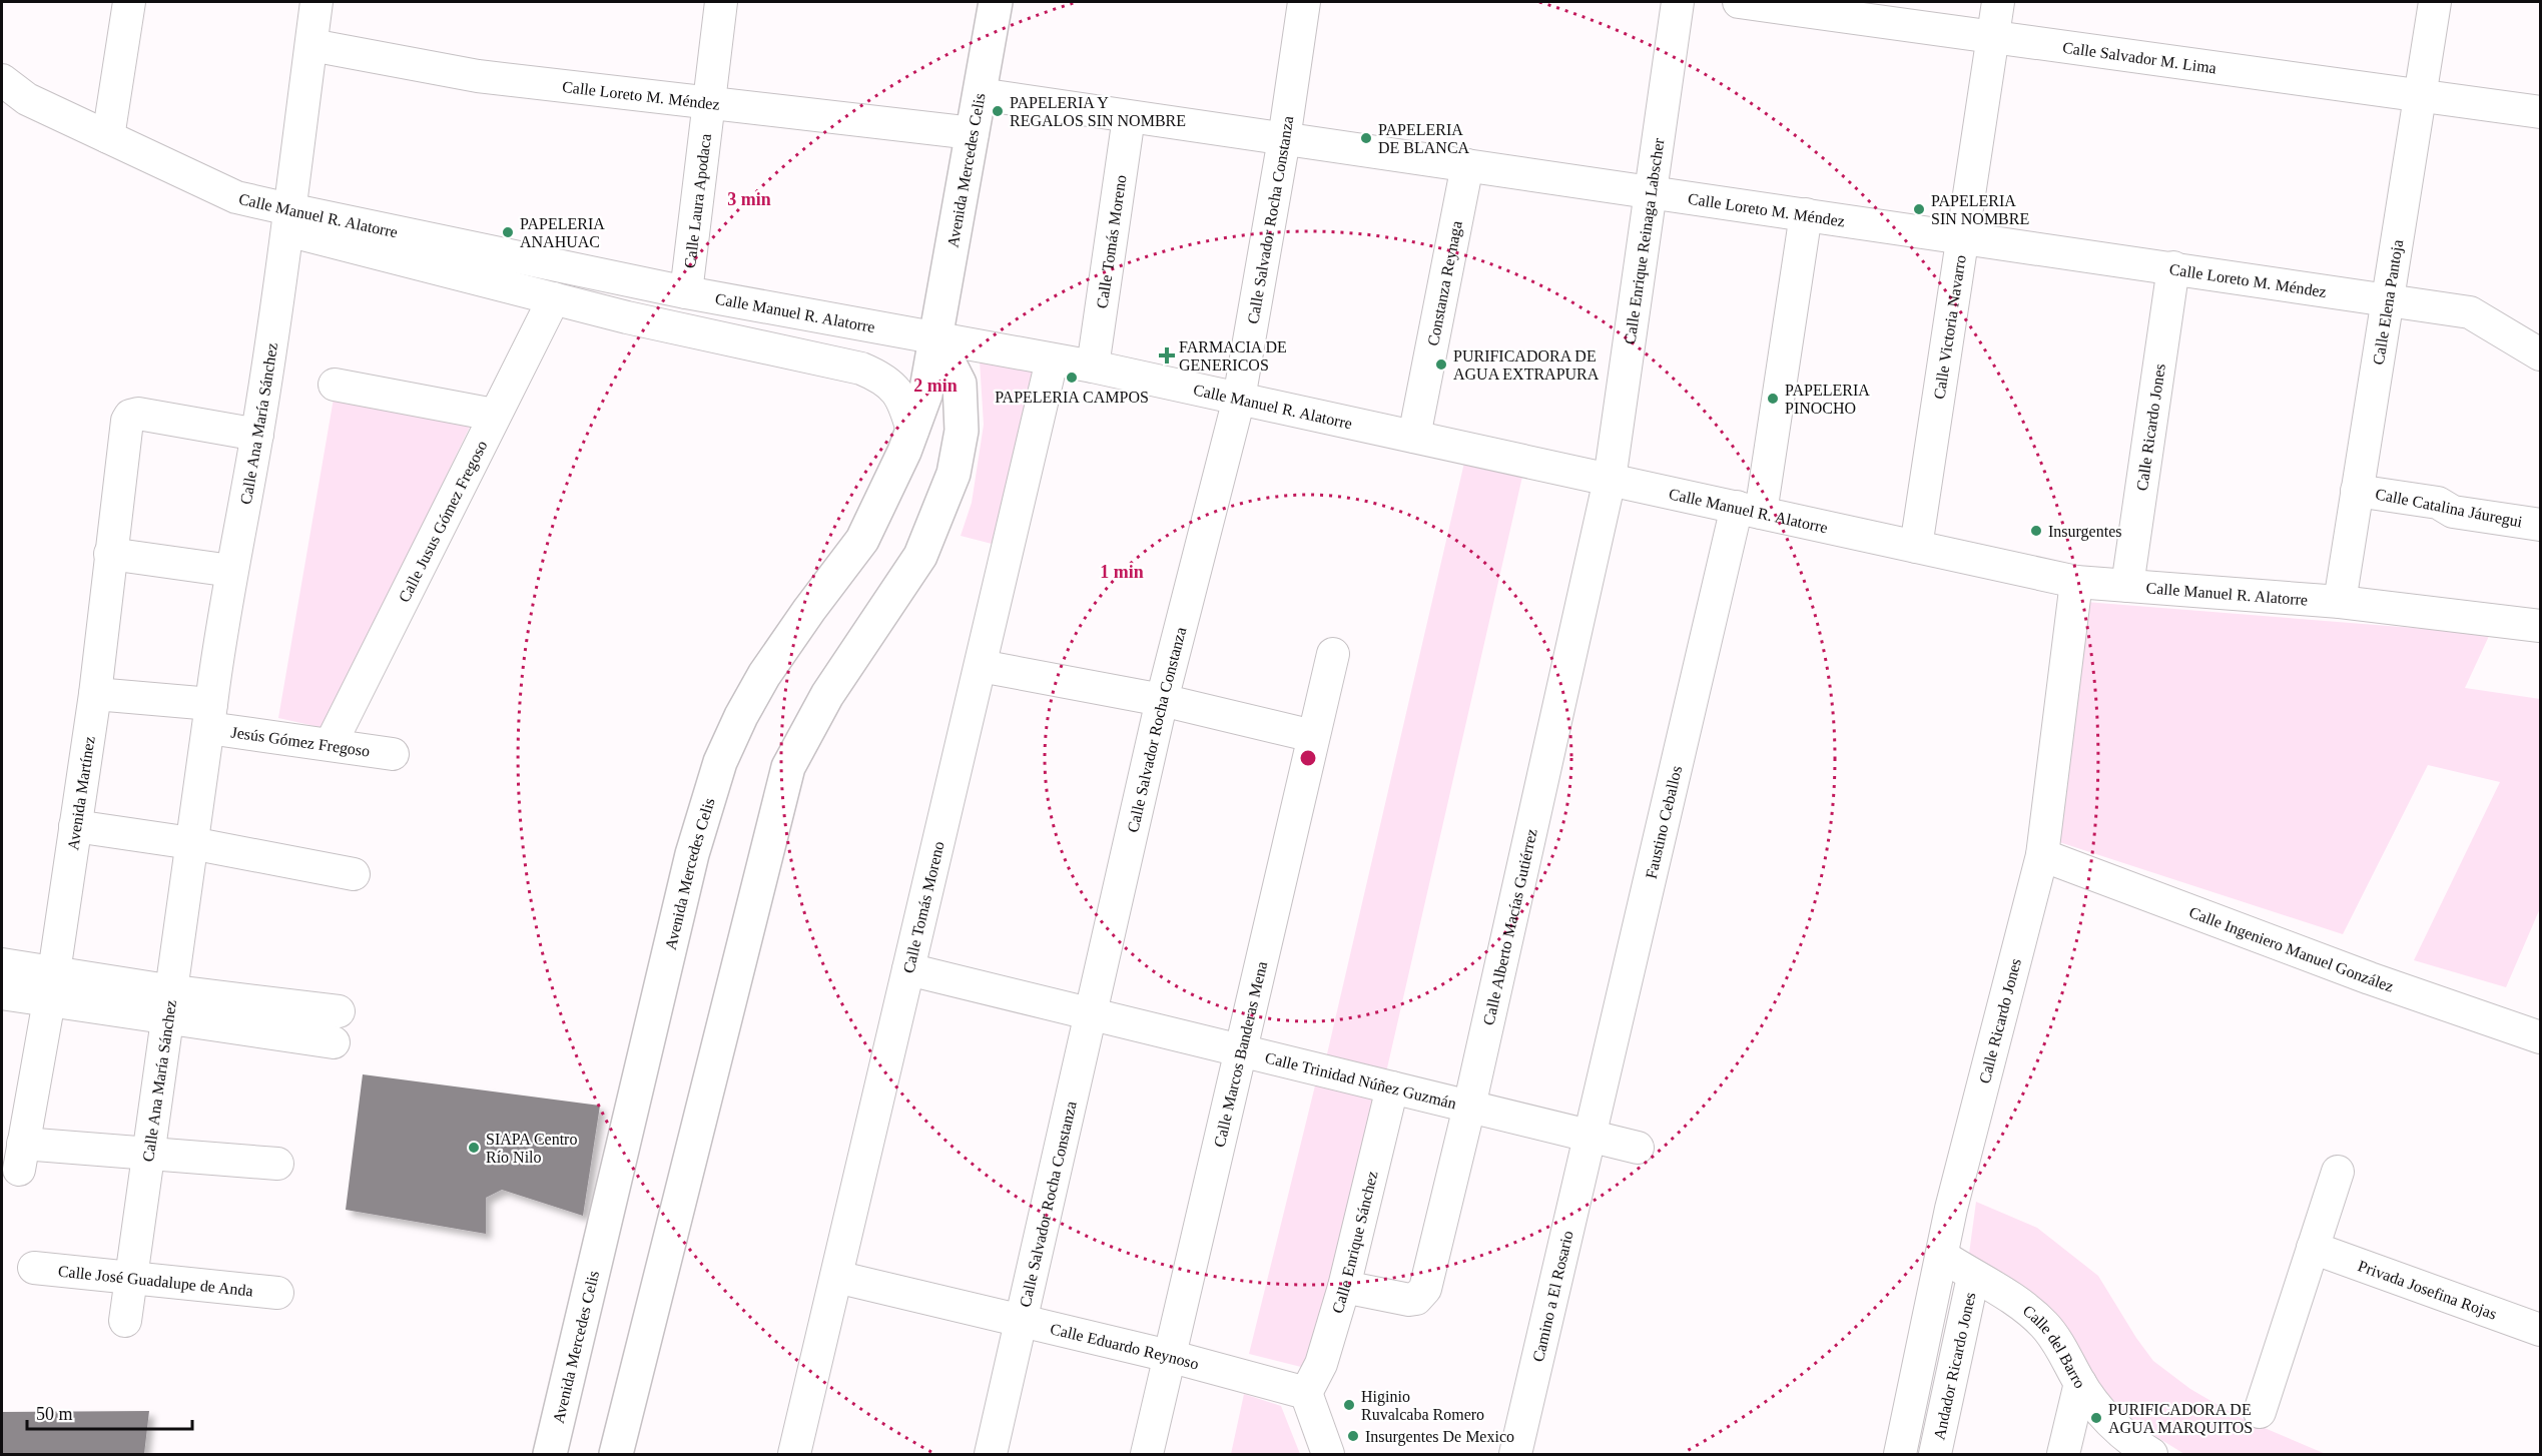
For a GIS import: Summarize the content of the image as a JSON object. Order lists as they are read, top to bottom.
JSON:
{
  "streets": {
    "main road": ["Avenida Mercedes Celis"],
    "street": [
      "Calle Salvador M. Lima",
      "Calle Loreto M. Méndez",
      "Calle Laura Apodaca",
      "Calle Manuel R. Alatorre",
      "Calle Salvador Rocha Constanza",
      "Calle Enrique Reinaga Labscher",
      "Calle Tomás Moreno",
      "Constanza Reynaga",
      "Calle Elena Pantoja",
      "Calle Victoria Navarro",
      "Calle Ana María Sánchez",
      "Calle Ricardo Jones",
      "Calle Catalina Jáuregui",
      "Calle Jusus Gómez Fregoso",
      "Jesús Gómez Fregoso",
      "Avenida Martínez",
      "Faustino Ceballos",
      "Calle Alberto Macías Gutiérrez",
      "Calle Ingeniero Manuel González",
      "Calle Marcos Banderas Mena",
      "Calle Trinidad Núñez Guzmán",
      "Calle Enrique Sánchez",
      "Calle José Guadalupe de Anda",
      "Privada Josefina Rojas",
      "Camino a El Rosario",
      "Calle Eduardo Reynoso",
      "Calle del Barro",
      "Andador Ricardo Jones"
    ]
  },
  "crossings": [
    ["Calle Salvador M. Lima", "Calle Elena Pantoja"],
    ["Calle Salvador M. Lima", "Calle Victoria Navarro"],
    ["Calle Loreto M. Méndez", "Avenida Mercedes Celis"],
    ["Calle Loreto M. Méndez", "Calle Laura Apodaca"],
    ["Calle Loreto M. Méndez", "Calle Salvador Rocha Constanza"],
    ["Calle Loreto M. Méndez", "Calle Enrique Reinaga Labscher"],
    ["Calle Loreto M. Méndez", "Calle Tomás Moreno"],
    ["Calle Loreto M. Méndez", "Constanza Reynaga"],
    ["Calle Loreto M. Méndez", "Calle Elena Pantoja"],
    ["Calle Loreto M. Méndez", "Calle Victoria Navarro"],
    ["Calle Loreto M. Méndez", "Calle Ana María Sánchez"],
    ["Calle Loreto M. Méndez", "Calle Ricardo Jones"],
    ["Calle Loreto M. Méndez", "Faustino Ceballos"],
    ["Avenida Mercedes Celis", "Calle Manuel R. Alatorre"],
    ["Calle Laura Apodaca", "Calle Manuel R. Alatorre"],
    ["Calle Manuel R. Alatorre", "Calle Salvador Rocha Constanza"],
    ["Calle Manuel R. Alatorre", "Calle Enrique Reinaga Labscher"],
    ["Calle Manuel R. Alatorre", "Calle Tomás Moreno"],
    ["Calle Manuel R. Alatorre", "Constanza Reynaga"],
    ["Calle Manuel R. Alatorre", "Calle Elena Pantoja"],
    ["Calle Manuel R. Alatorre", "Calle Victoria Navarro"],
    ["Calle Manuel R. Alatorre", "Calle Ana María Sánchez"],
    ["Calle Manuel R. Alatorre", "Calle Ricardo Jones"],
    ["Calle Manuel R. Alatorre", "Faustino Ceballos"],
    ["Calle Manuel R. Alatorre", "Calle Alberto Macías Gutiérrez"],
    ["Calle Salvador Rocha Constanza", "Calle Trinidad Núñez Guzmán"],
    ["Calle Salvador Rocha Constanza", "Calle Eduardo Reynoso"],
    ["Calle Enrique Reinaga Labscher", "Calle Alberto Macías Gutiérrez"],
    ["Calle Tomás Moreno", "Calle Trinidad Núñez Guzmán"],
    ["Calle Tomás Moreno", "Calle Eduardo Reynoso"],
    ["Calle Elena Pantoja", "Calle Catalina Jáuregui"],
    ["Calle Ana María Sánchez", "Jesús Gómez Fregoso"],
    ["Calle Ana María Sánchez", "Avenida Martínez"],
    ["Calle Ana María Sánchez", "Calle José Guadalupe de Anda"],
    ["Calle Ricardo Jones", "Calle Ingeniero Manuel González"],
    ["Calle Ricardo Jones", "Calle del Barro"],
    ["Calle Jusus Gómez Fregoso", "Jesús Gómez Fregoso"],
    ["Jesús Gómez Fregoso", "Avenida Martínez"],
    ["Faustino Ceballos", "Calle Trinidad Núñez Guzmán"],
    ["Faustino Ceballos", "Camino a El Rosario"],
    ["Calle Alberto Macías Gutiérrez", "Calle Trinidad Núñez Guzmán"],
    ["Calle Alberto Macías Gutiérrez", "Calle Enrique Sánchez"],
    ["Calle Marcos Banderas Mena", "Calle Trinidad Núñez Guzmán"],
    ["Calle Marcos Banderas Mena", "Calle Eduardo Reynoso"],
    ["Calle Trinidad Núñez Guzmán", "Calle Enrique Sánchez"],
    ["Calle Trinidad Núñez Guzmán", "Camino a El Rosario"],
    ["Calle Enrique Sánchez", "Calle Eduardo Reynoso"],
    ["Calle del Barro", "Andador Ricardo Jones"]
  ],
  "places": {
    "other": [
      "PAPELERIA Y REGALOS SIN NOMBRE",
      "PAPELERIA DE BLANCA",
      "PAPELERIA SIN NOMBRE",
      "PAPELERIA ANAHUAC",
      "PURIFICADORA DE AGUA EXTRAPURA",
      "PAPELERIA CAMPOS",
      "PAPELERIA PINOCHO",
      "Insurgentes",
      "SIAPA Centro Río Nilo",
      "Higinio Ruvalcaba Romero",
      "PURIFICADORA DE AGUA MARQUITOS",
      "Insurgentes De Mexico"
    ],
    "health": ["FARMACIA DE GENERICOS"]
  },
  "scale_bar": "50 m",
  "rings": ["3 min", "2 min", "1 min"]
}
